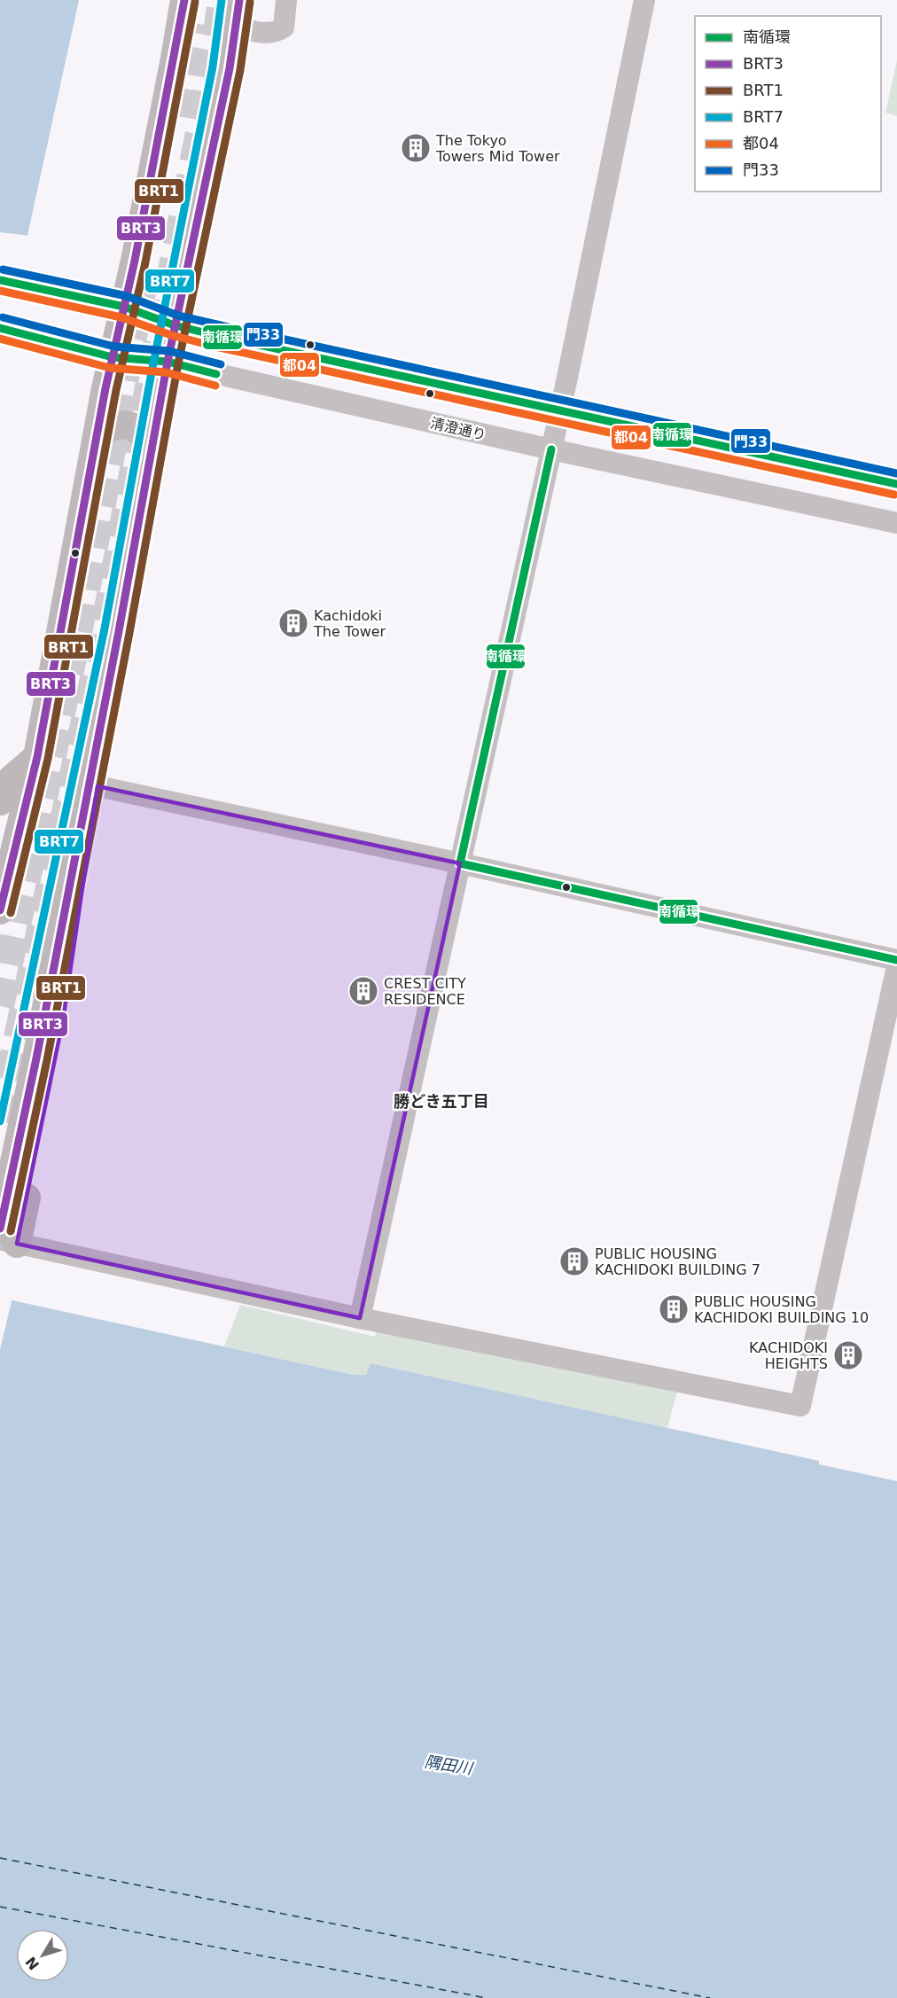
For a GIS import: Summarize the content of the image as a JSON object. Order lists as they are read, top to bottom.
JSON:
{
  "streets": {
    "street": ["清澄通り"]
  },
  "districts": ["勝どき五丁目"],
  "water": ["隅田川"],
  "places": {
    "building": [
      "The Tokyo Towers Mid Tower",
      "Kachidoki The Tower",
      "CREST CITY RESIDENCE",
      "PUBLIC HOUSING KACHIDOKI BUILDING 7",
      "PUBLIC HOUSING KACHIDOKI BUILDING 10",
      "KACHIDOKI HEIGHTS"
    ]
  },
  "lines": [
    "transit line BRT3",
    "transit line BRT7",
    "transit line BRT1",
    "transit line 門33",
    "transit line 南循環",
    "transit line 都04"
  ],
  "legend": [
    "南循環",
    "BRT3",
    "BRT1",
    "BRT7",
    "都04",
    "門33"
  ],
  "north": "bottom left"
}
